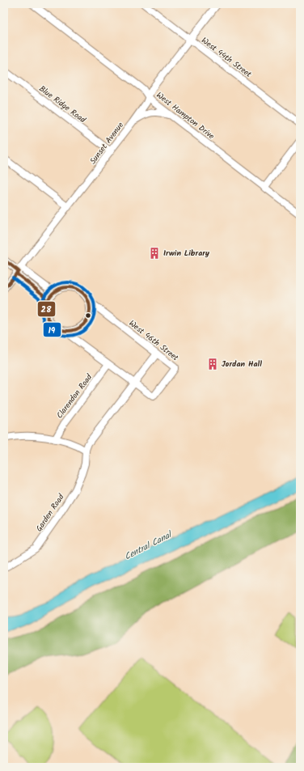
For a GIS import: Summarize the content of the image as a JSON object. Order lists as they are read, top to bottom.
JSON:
{
  "streets": {
    "street": [
      "West 44th Street",
      "Blue Ridge Road",
      "West Hampton Drive",
      "Sunset Avenue",
      "West 46th Street",
      "Clarendon Road",
      "Garden Road"
    ]
  },
  "crossings": [
    ["West 44th Street", "Sunset Avenue"],
    ["Blue Ridge Road", "Sunset Avenue"],
    ["West Hampton Drive", "Sunset Avenue"],
    ["Sunset Avenue", "West 46th Street"],
    ["West 46th Street", "Clarendon Road"]
  ],
  "water": ["Central Canal"],
  "places": {
    "building": ["Irwin Library", "Jordan Hall"]
  },
  "lines": ["transit line 28", "transit line 19"]
}
